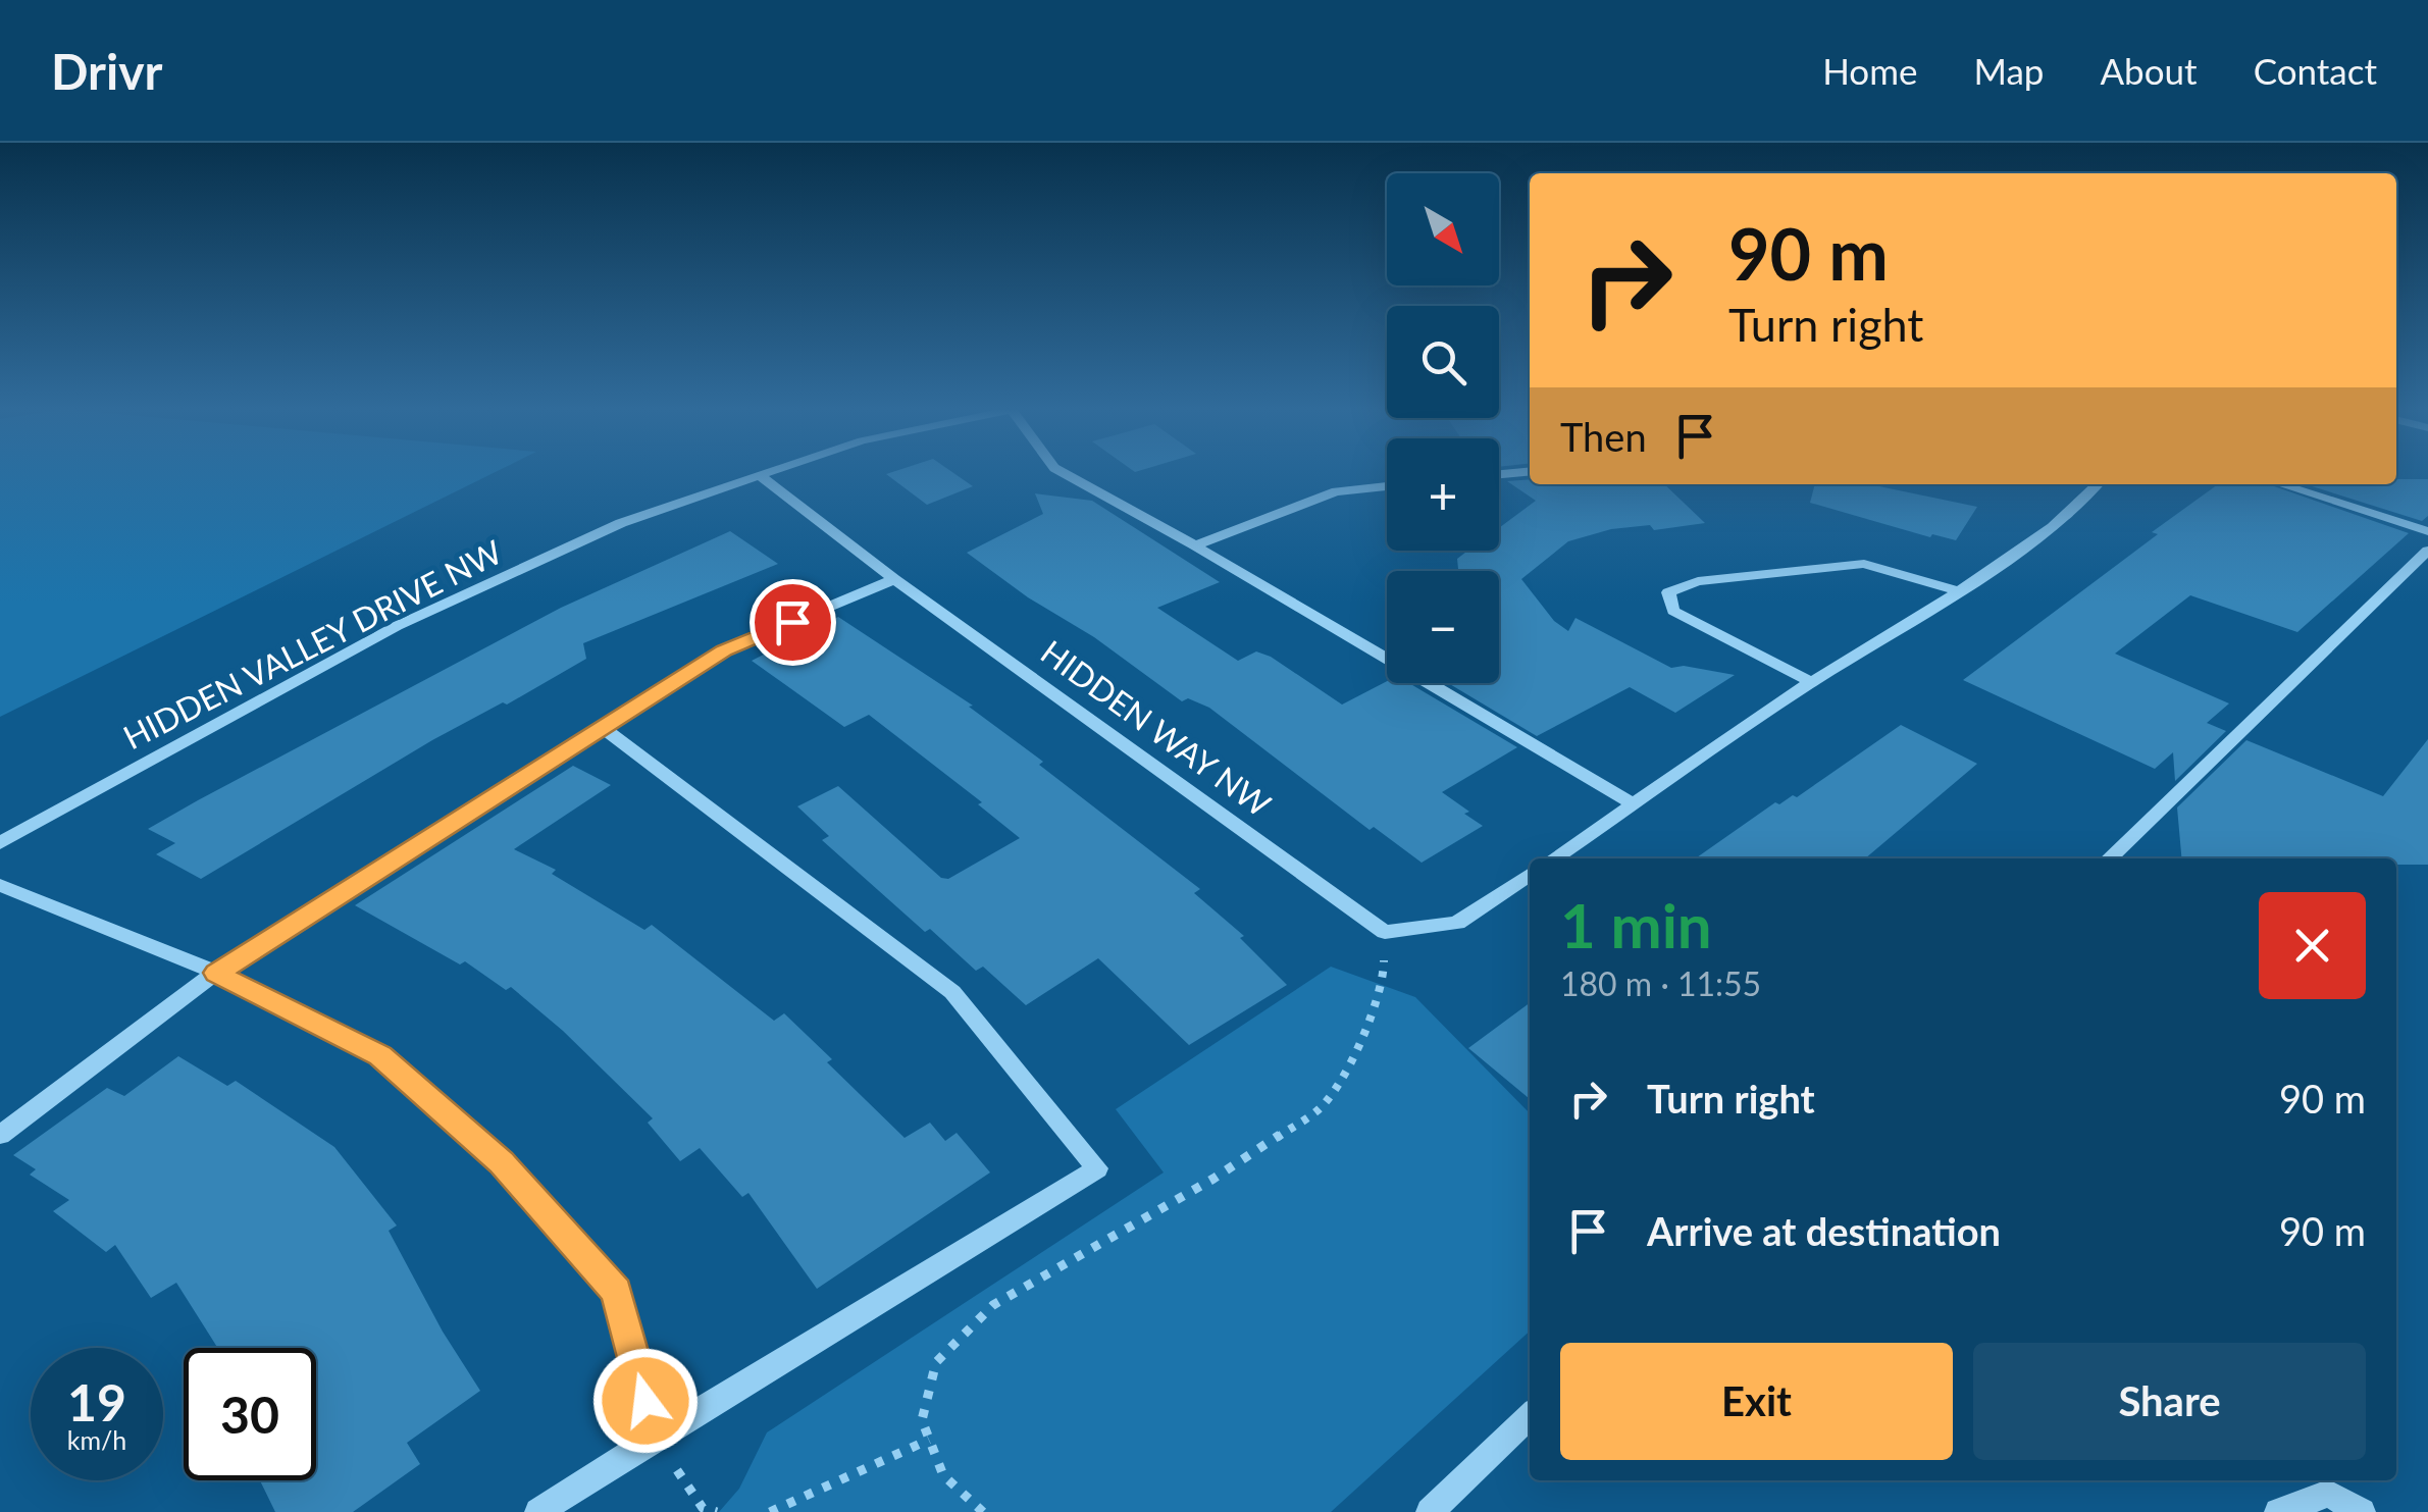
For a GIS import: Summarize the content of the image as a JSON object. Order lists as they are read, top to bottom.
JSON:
{
  "streets": {
    "street": ["HIDDEN VALLEY DRIVE NW", "HIDDEN WAY NW"]
  },
  "crossings": [
    ["HIDDEN VALLEY DRIVE NW", "HIDDEN WAY NW"]
  ],
  "north": "bottom right",
  "page": {
    "header": "Drivr",
    "nav": [
      "Home",
      "Map",
      "About",
      "Contact"
    ],
    "map_buttons": ["+", "−"],
    "turn": ["90 m", "Turn right"],
    "then": "Then",
    "heading": ["1 min", "180 m · 11:55"],
    "list": [
      {
        "name": "Turn right",
        "value": "90 m"
      },
      {
        "name": "Arrive at destination",
        "value": "90 m"
      }
    ],
    "buttons": ["Exit", "Share"],
    "speed": "19 km/h",
    "limit": "30"
  }
}
